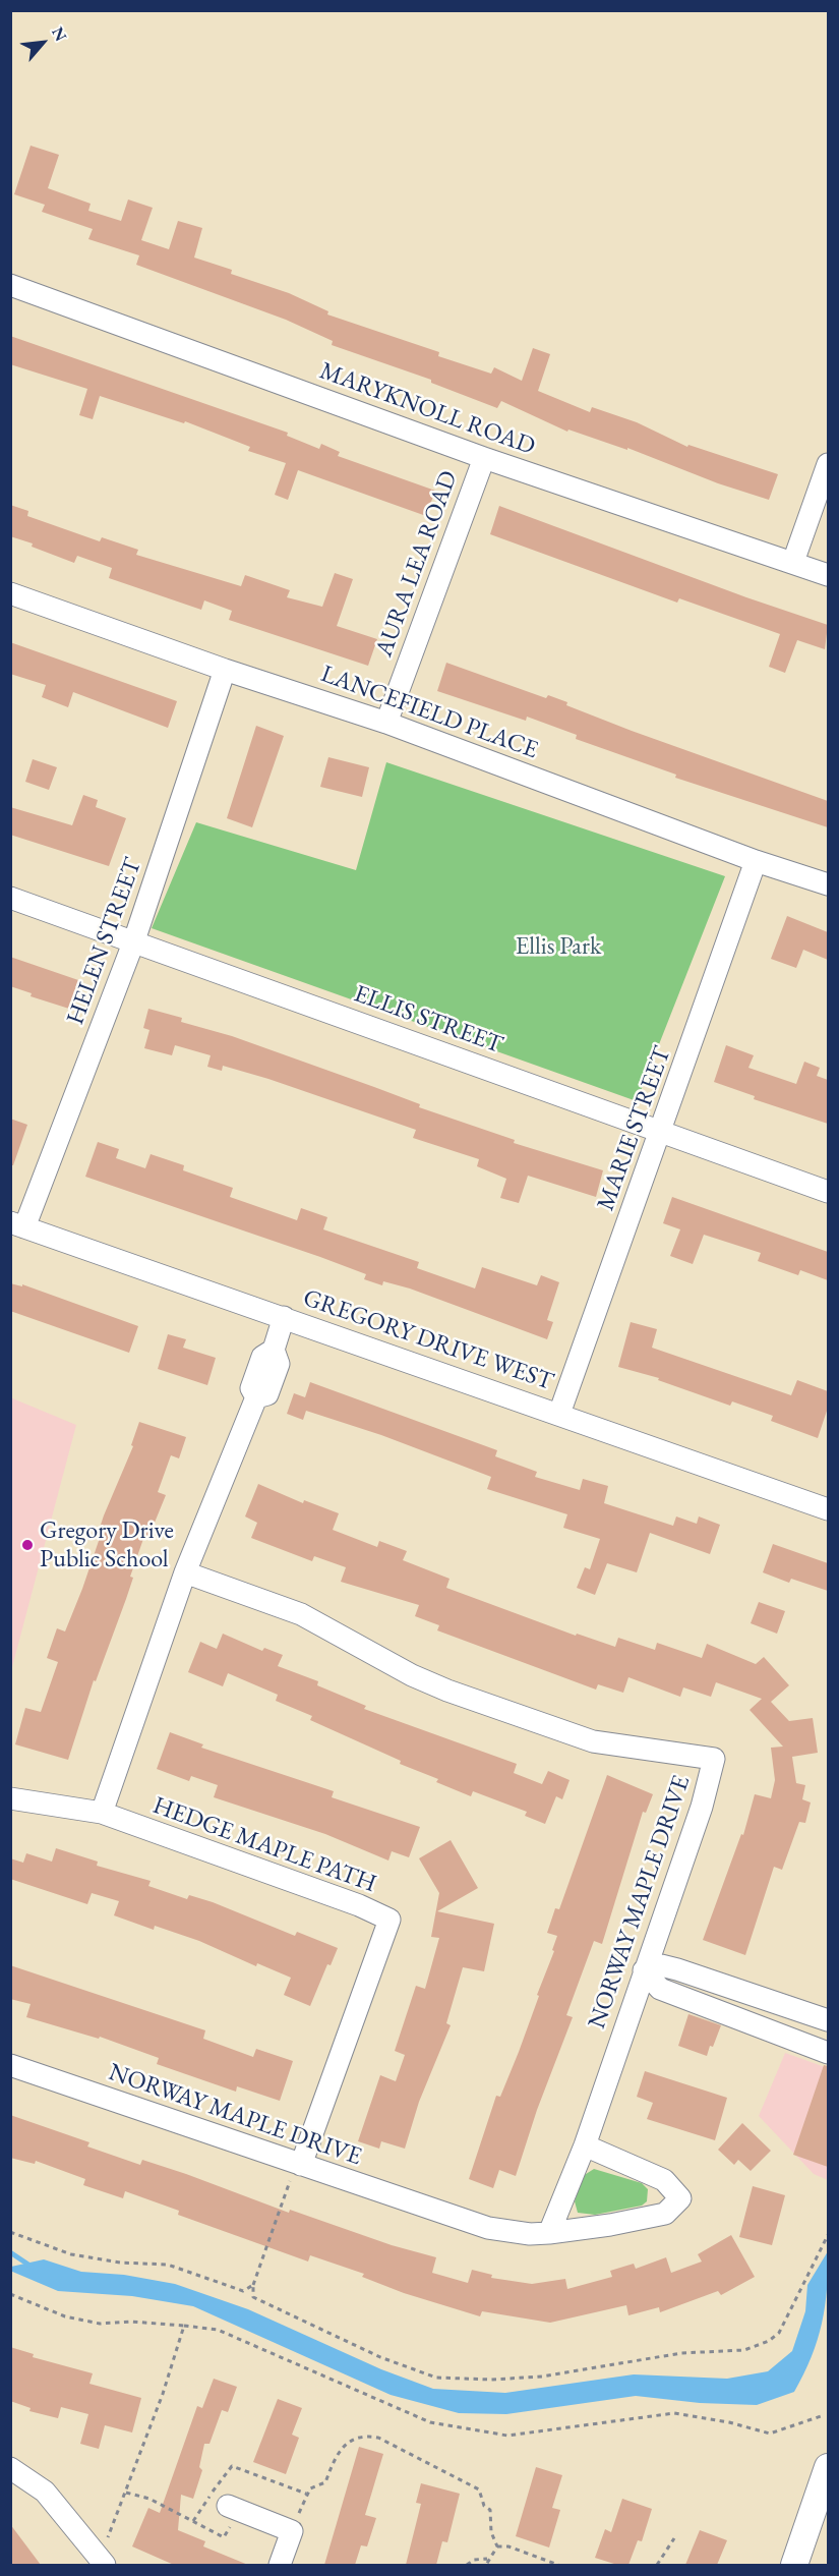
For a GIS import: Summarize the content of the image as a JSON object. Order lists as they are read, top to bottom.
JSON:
{
  "streets": {
    "street": [
      "MARYKNOLL ROAD",
      "AURA LEA ROAD",
      "LANCEFIELD PLACE",
      "HELEN STREET",
      "ELLIS STREET",
      "MARIE STREET",
      "GREGORY DRIVE WEST",
      "HEDGE MAPLE PATH",
      "NORWAY MAPLE DRIVE"
    ]
  },
  "crossings": [
    ["MARYKNOLL ROAD", "AURA LEA ROAD"],
    ["AURA LEA ROAD", "LANCEFIELD PLACE"],
    ["LANCEFIELD PLACE", "HELEN STREET"],
    ["LANCEFIELD PLACE", "MARIE STREET"],
    ["HELEN STREET", "ELLIS STREET"],
    ["HELEN STREET", "GREGORY DRIVE WEST"],
    ["ELLIS STREET", "MARIE STREET"],
    ["MARIE STREET", "GREGORY DRIVE WEST"],
    ["HEDGE MAPLE PATH", "NORWAY MAPLE DRIVE"]
  ],
  "parks": ["Ellis Park"],
  "places": ["Gregory Drive Public School"],
  "north": "top right"
}
